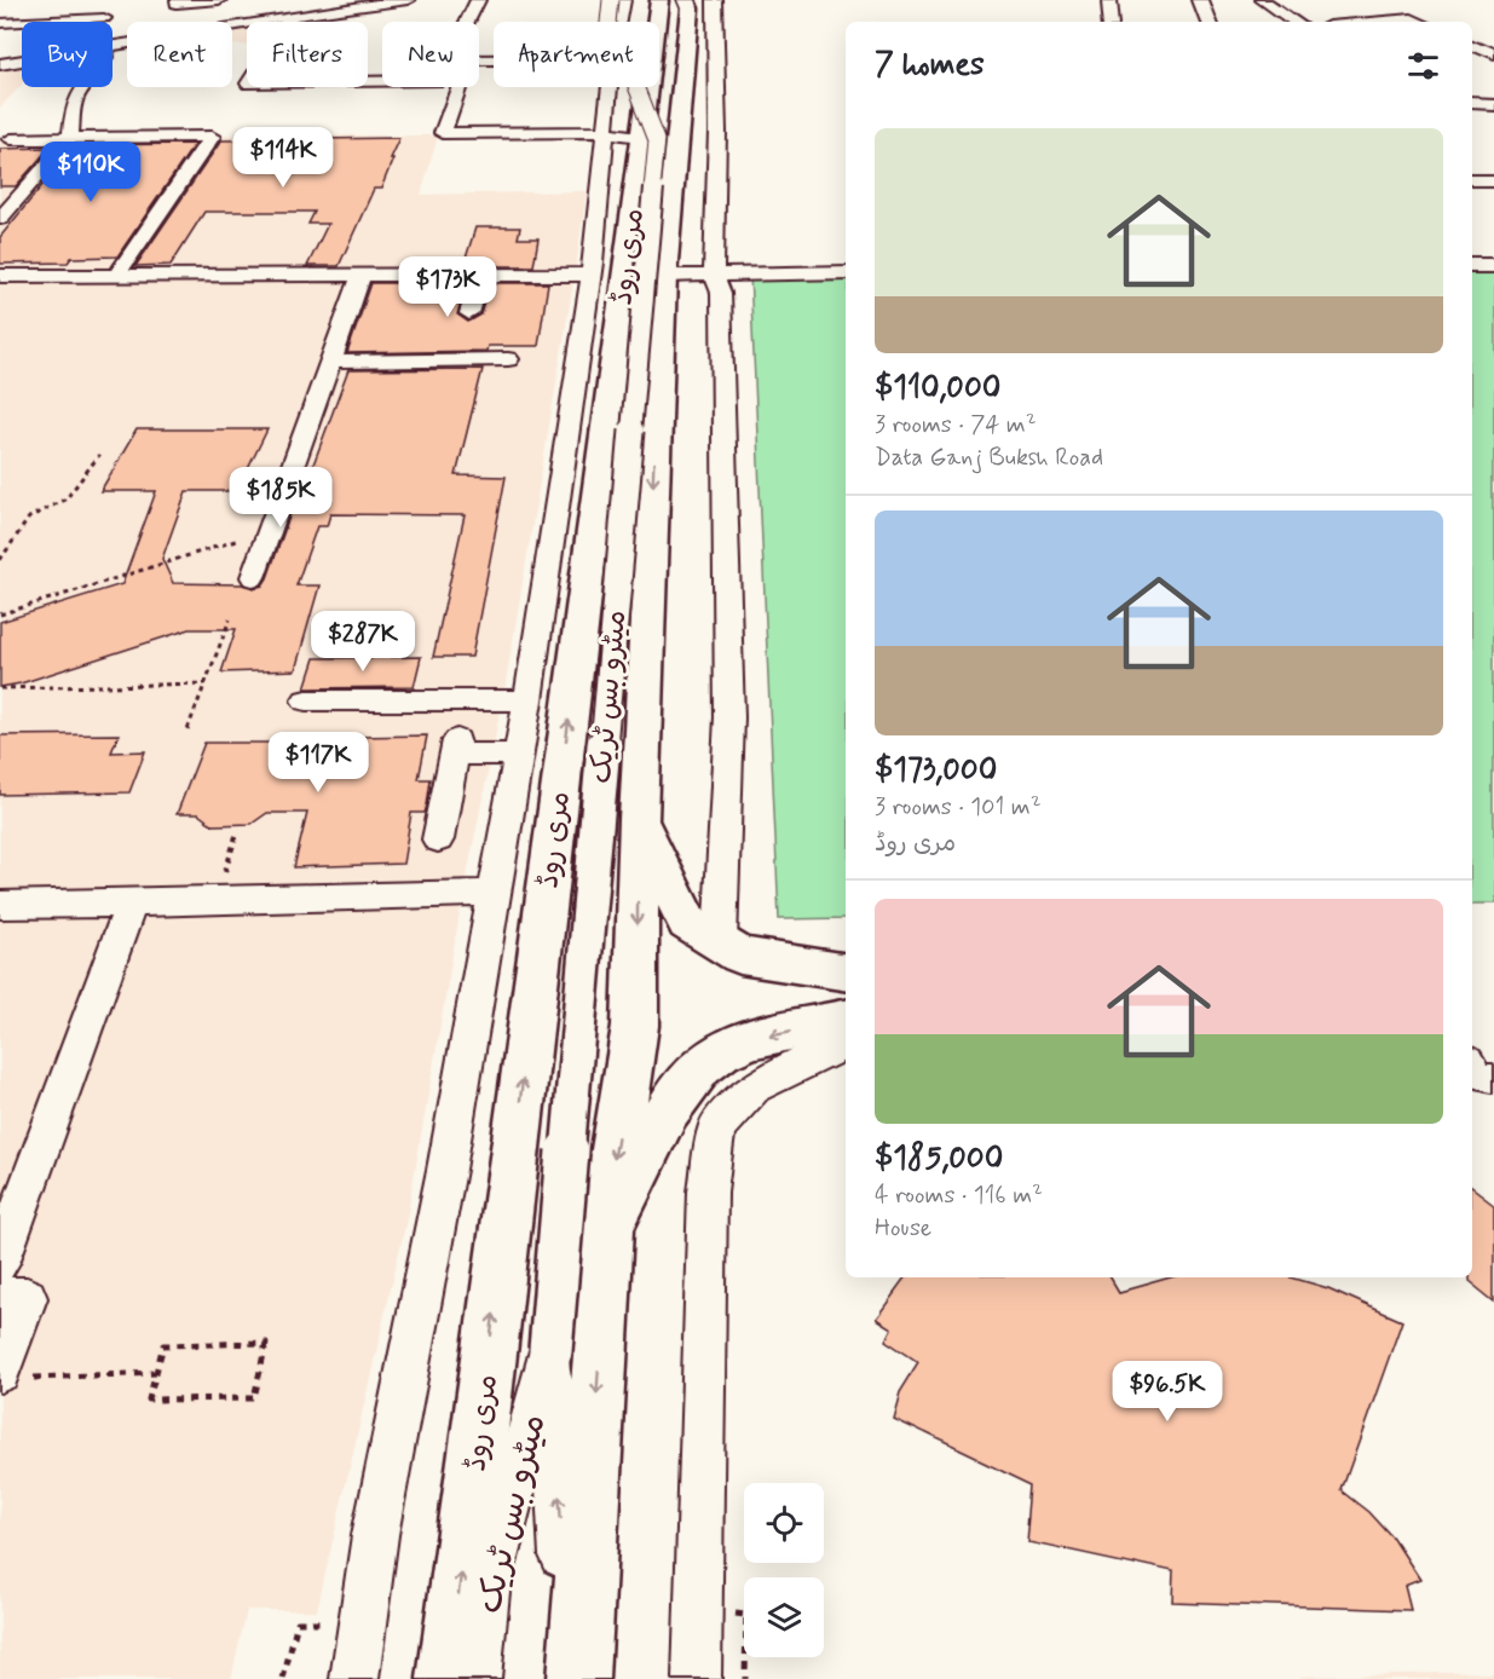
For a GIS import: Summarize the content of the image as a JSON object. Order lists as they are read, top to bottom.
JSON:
{
  "streets": {
    "main road": ["مری روڈ"],
    "street": ["میٹرو بس ٹریک"]
  },
  "page": {
    "chip": [
      "Buy",
      "Rent",
      "Filters",
      "New",
      "Apartment"
    ],
    "heading": "7 homes",
    "list": [
      {
        "name": "$110,000",
        "note": "3 rooms · 74 m² · Data Ganj Buksh Road"
      },
      {
        "name": "$173,000",
        "note": "3 rooms · 101 m² · مری روڈ"
      },
      {
        "name": "$185,000",
        "note": "4 rooms · 116 m² · House"
      }
    ],
    "price": [
      "$114K",
      "$110K",
      "$173K",
      "$185K",
      "$287K",
      "$117K",
      "$96.5K"
    ]
  }
}
